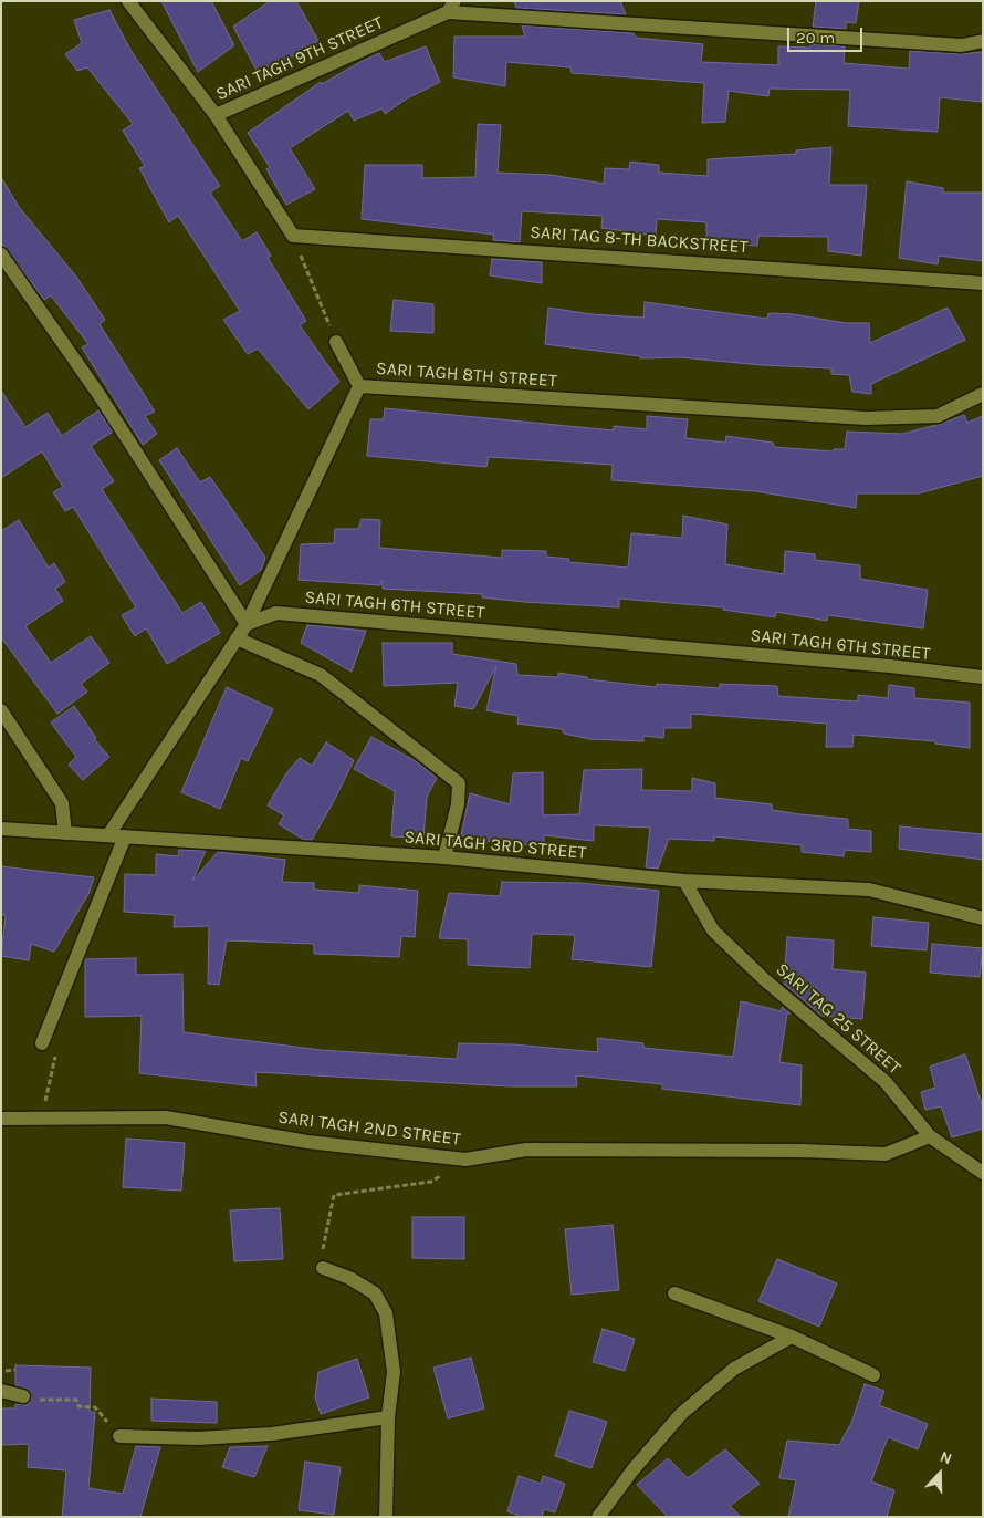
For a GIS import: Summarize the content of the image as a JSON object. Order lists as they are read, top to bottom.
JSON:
{
  "streets": {
    "street": [
      "SARI TAGH 9TH STREET",
      "SARI TAG 8-TH BACKSTREET",
      "SARI TAGH 8TH STREET",
      "SARI TAGH 6TH STREET",
      "SARI TAGH 3RD STREET",
      "SARI TAG 25 STREET",
      "SARI TAGH 2ND STREET"
    ]
  },
  "crossings": [
    ["SARI TAGH 3RD STREET", "SARI TAG 25 STREET"],
    ["SARI TAG 25 STREET", "SARI TAGH 2ND STREET"]
  ],
  "scale_bar": "20 m",
  "north": "top"
}
